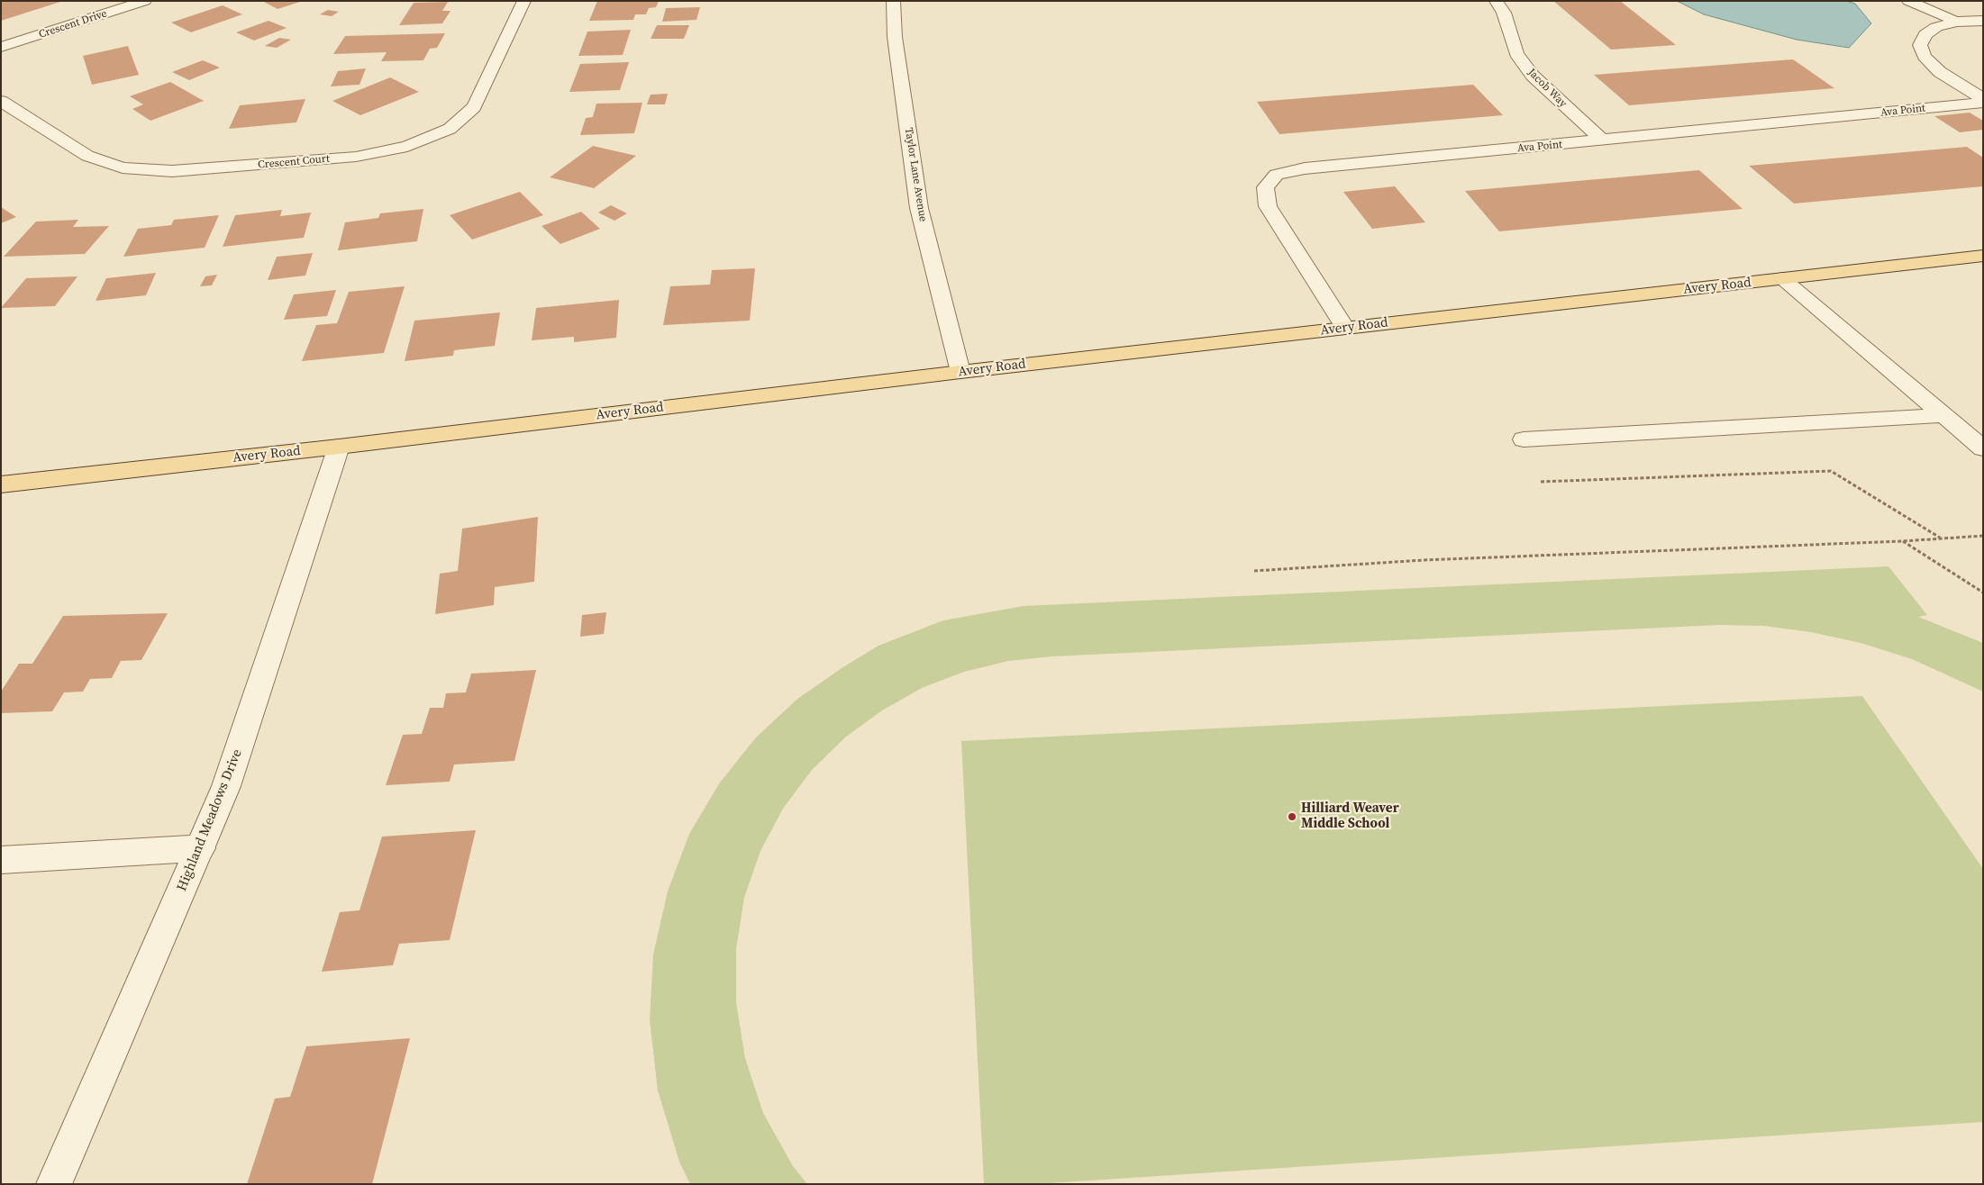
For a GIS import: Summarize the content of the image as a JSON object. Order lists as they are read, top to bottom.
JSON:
{
  "streets": {
    "main road": ["Avery Road"],
    "street": [
      "Crescent Drive",
      "Jacob Way",
      "Ava Point",
      "Crescent Court",
      "Taylor Lane Avenue",
      "Highland Meadows Drive"
    ]
  },
  "crossings": [
    ["Jacob Way", "Ava Point"],
    ["Ava Point", "Avery Road"],
    ["Taylor Lane Avenue", "Avery Road"],
    ["Avery Road", "Highland Meadows Drive"]
  ],
  "places": ["Hilliard Weaver Middle School"]
}
